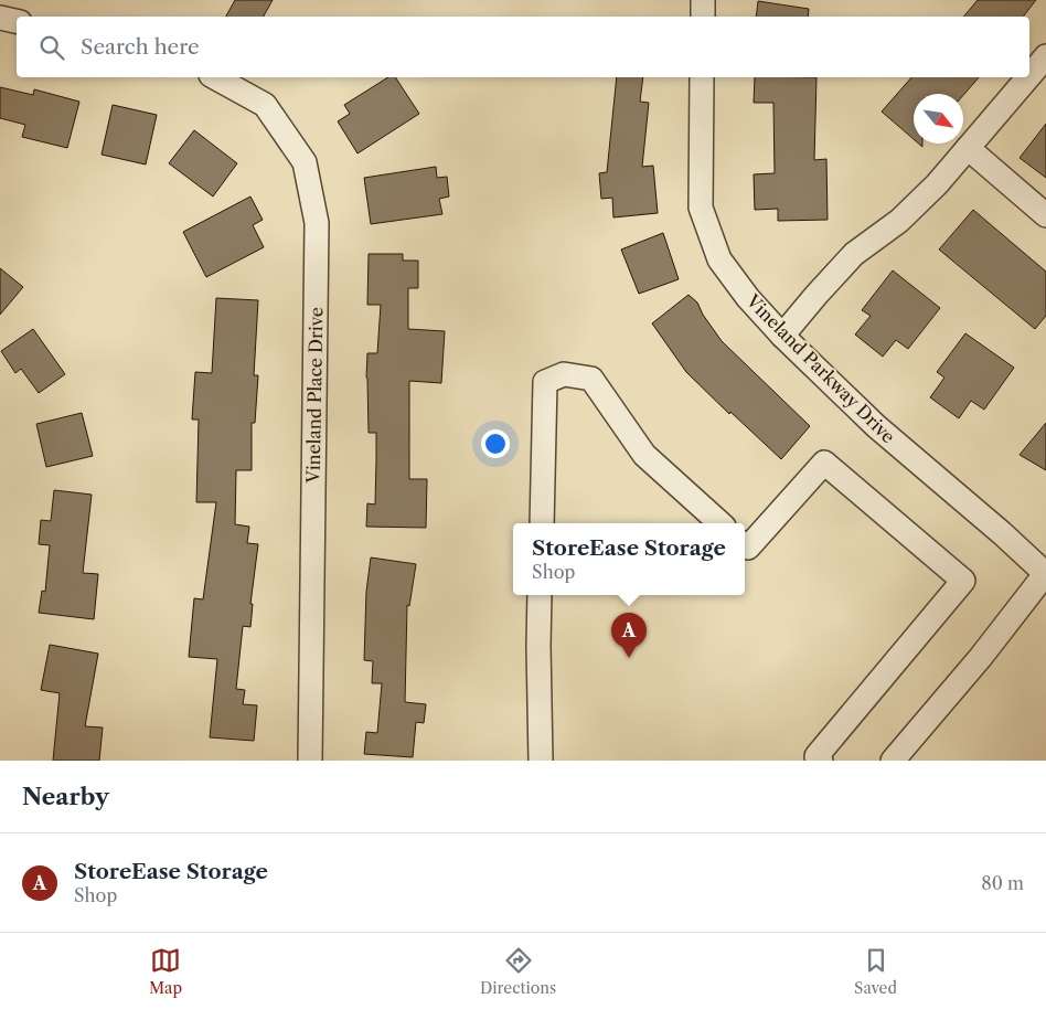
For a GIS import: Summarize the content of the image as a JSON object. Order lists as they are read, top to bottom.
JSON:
{
  "streets": {
    "street": ["Vineland Parkway Drive", "Vineland Place Drive"]
  },
  "north": "bottom right",
  "page": {
    "search": "Search here",
    "popup": ["StoreEase Storage", "Shop"],
    "pins": "A",
    "heading": "Nearby",
    "list": [
      {
        "mark": "A",
        "name": "StoreEase Storage",
        "note": "Shop",
        "value": "80 m"
      }
    ],
    "nav": ["Map", "Directions", "Saved"]
  }
}
